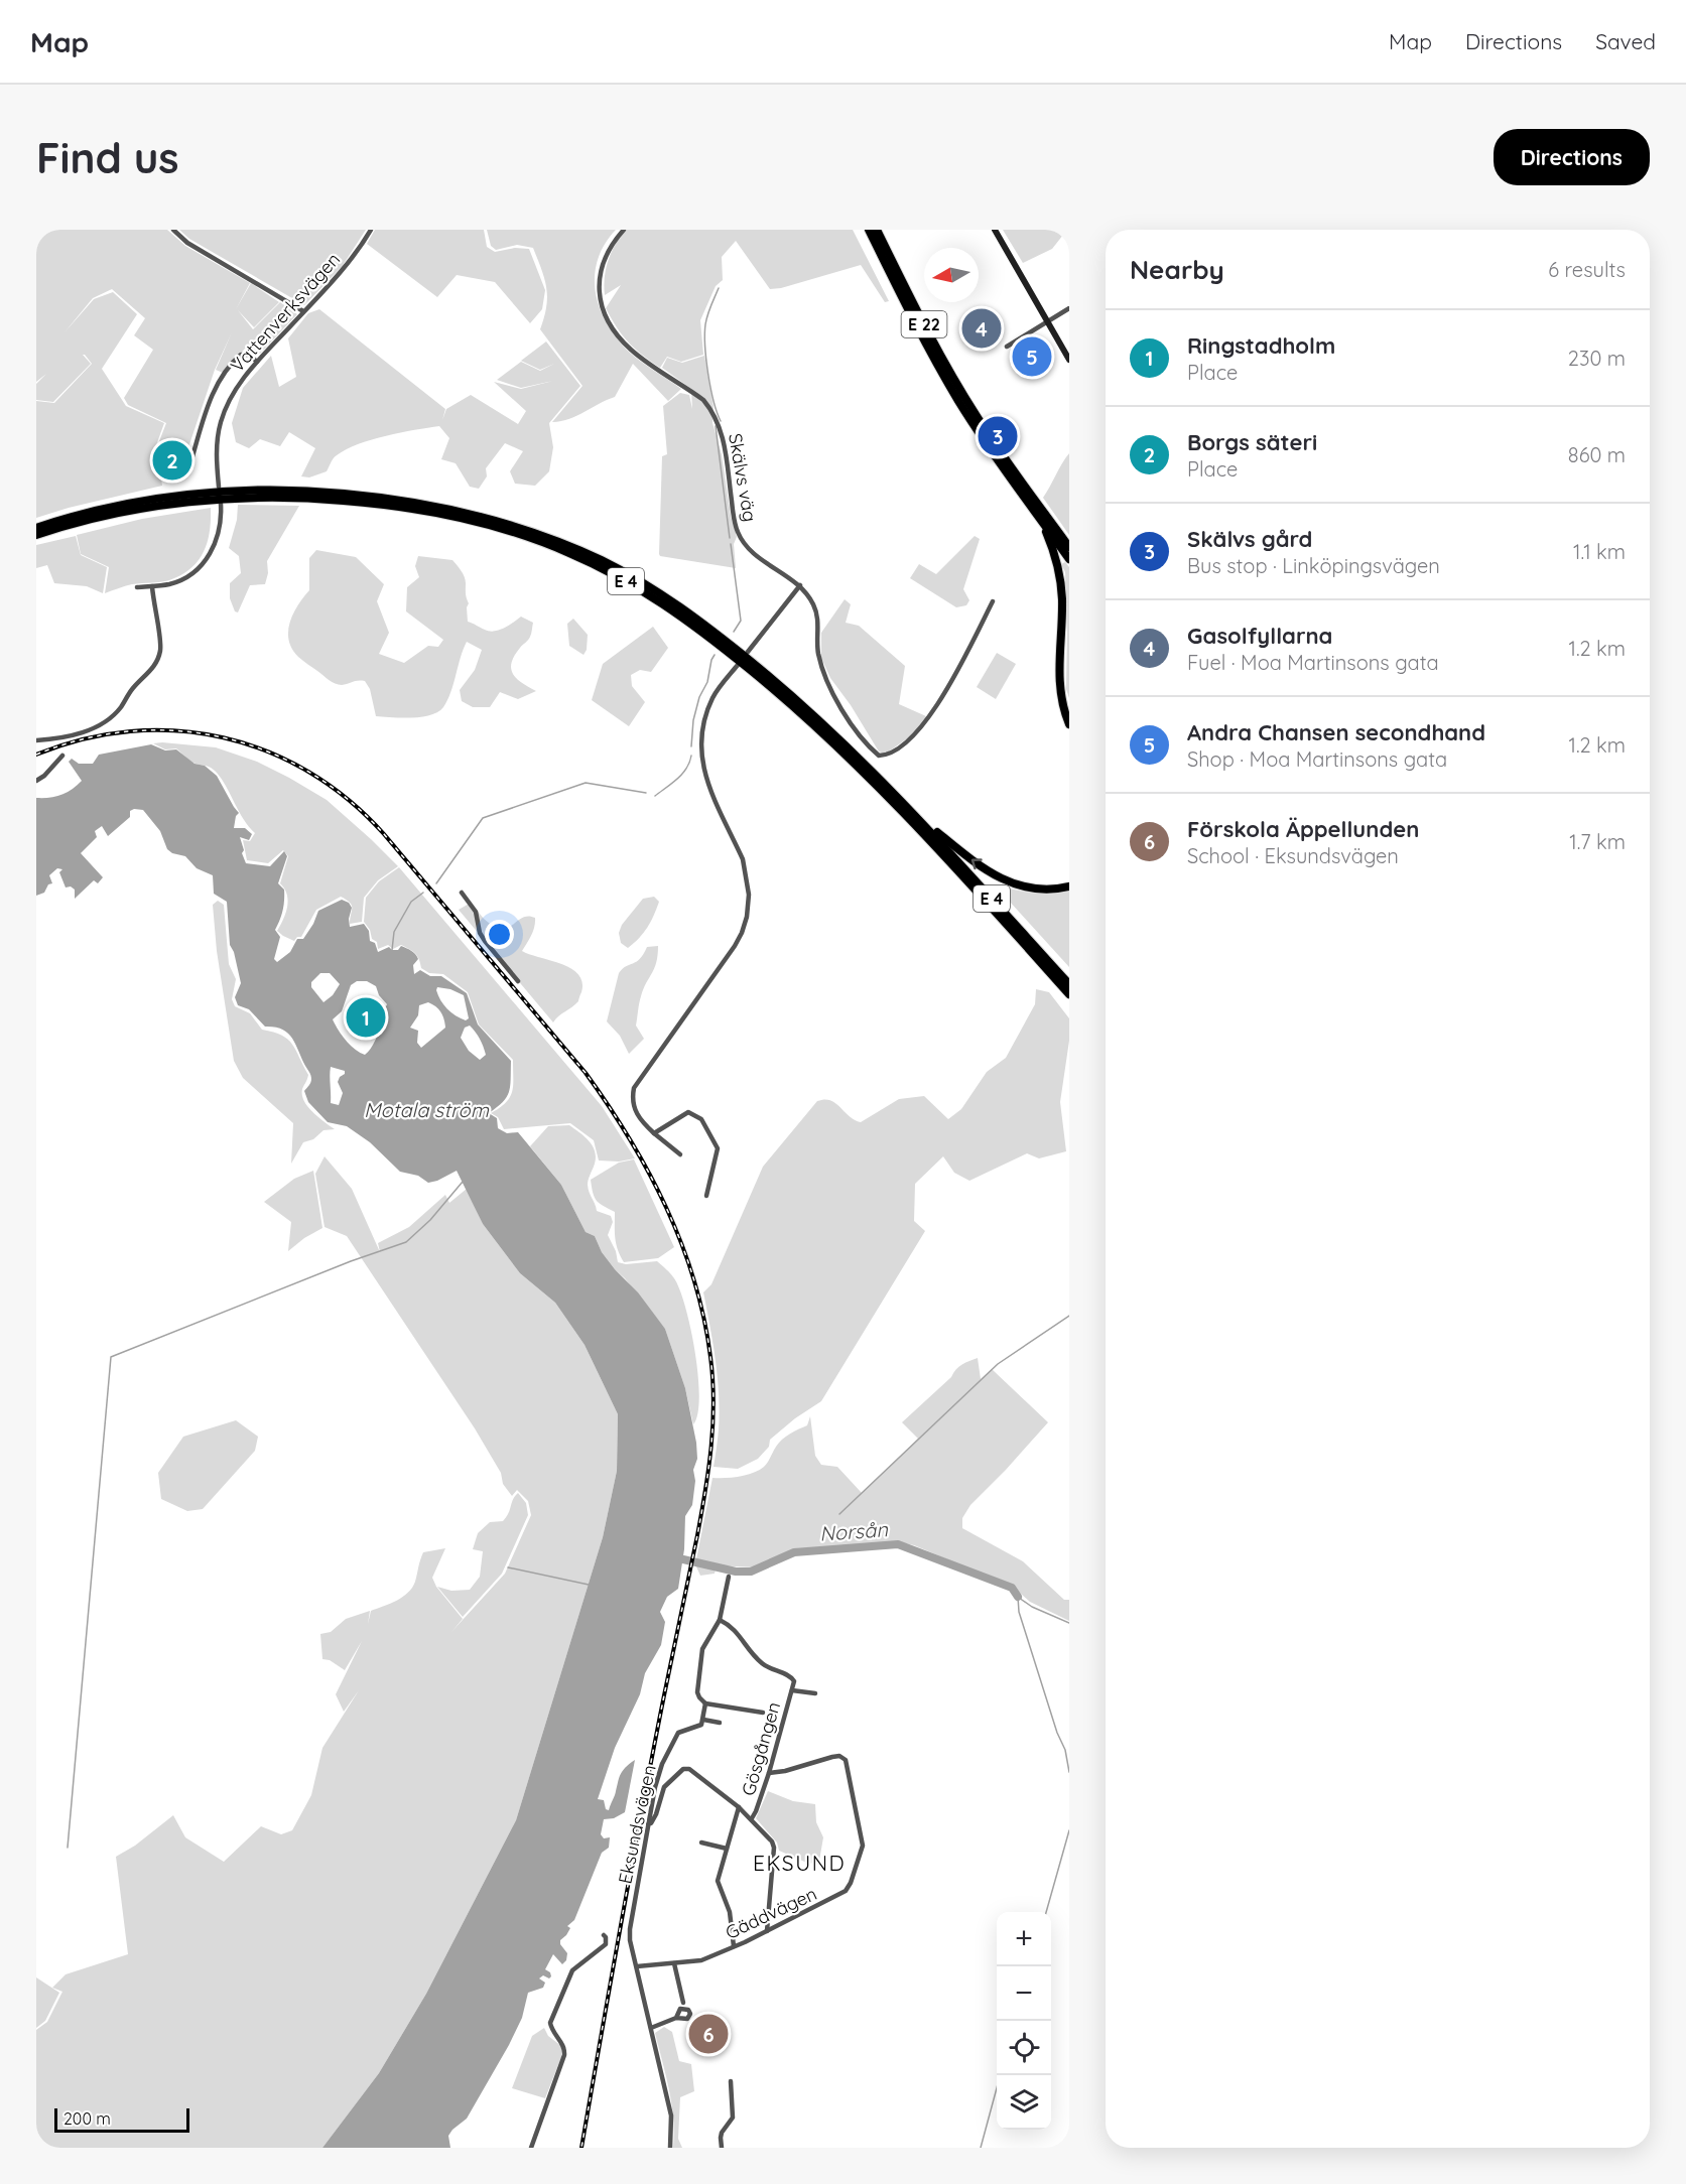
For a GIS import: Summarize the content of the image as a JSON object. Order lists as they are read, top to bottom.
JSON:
{
  "streets": {
    "highway": ["E 22", "E 4"],
    "street": [
      "Vattenverksvägen",
      "Skälvs väg",
      "Gösgången",
      "Eksundsvägen",
      "Gäddvägen"
    ]
  },
  "crossings": [
    ["Gösgången", "Gäddvägen"],
    ["Eksundsvägen", "Gäddvägen"]
  ],
  "districts": ["EKSUND"],
  "water": ["Motala ström", "Norsån"],
  "scale_bar": "200 m",
  "north": "left",
  "page": {
    "header": "Map",
    "nav": ["Map", "Directions", "Saved"],
    "buttons": "Directions",
    "title": "Find us",
    "heading": ["Nearby", "6 results"],
    "pins": [
      "4",
      "5",
      "3",
      "2",
      "1",
      "6"
    ],
    "list": [
      {
        "mark": "1",
        "name": "Ringstadholm",
        "note": "Place",
        "value": "230 m"
      },
      {
        "mark": "2",
        "name": "Borgs säteri",
        "note": "Place",
        "value": "860 m"
      },
      {
        "mark": "3",
        "name": "Skälvs gård",
        "note": "Bus stop · Linköpingsvägen",
        "value": "1.1 km"
      },
      {
        "mark": "4",
        "name": "Gasolfyllarna",
        "note": "Fuel · Moa Martinsons gata",
        "value": "1.2 km"
      },
      {
        "mark": "5",
        "name": "Andra Chansen secondhand",
        "note": "Shop · Moa Martinsons gata",
        "value": "1.2 km"
      },
      {
        "mark": "6",
        "name": "Förskola Äppellunden",
        "note": "School · Eksundsvägen",
        "value": "1.7 km"
      }
    ],
    "map_buttons": ["+", "−"],
    "scale": "200 m"
  }
}
